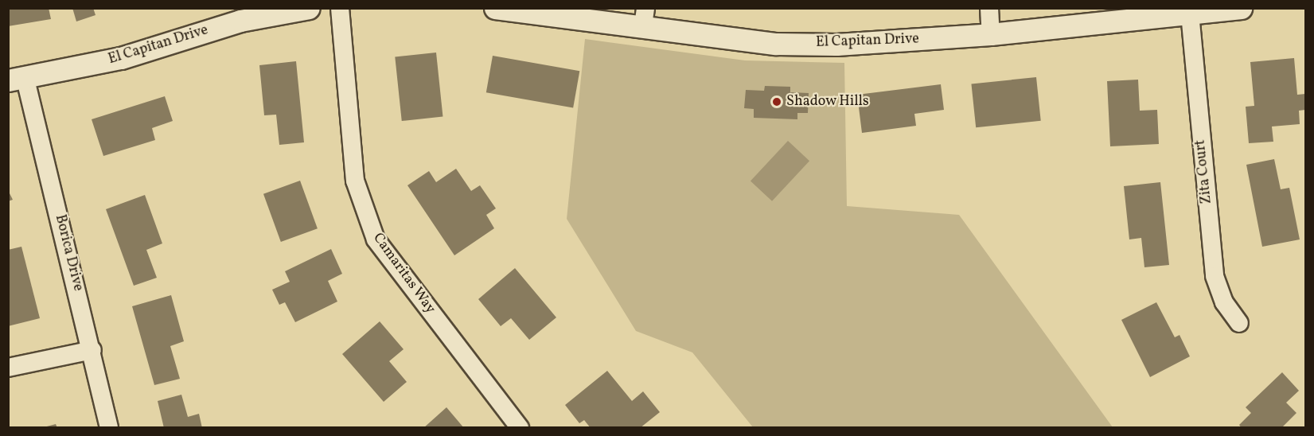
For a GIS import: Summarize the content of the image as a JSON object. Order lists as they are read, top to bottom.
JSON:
{
  "streets": {
    "street": [
      "El Capitan Drive",
      "Zita Court",
      "Borica Drive",
      "Camaritas Way"
    ]
  },
  "crossings": [
    ["El Capitan Drive", "Zita Court"],
    ["El Capitan Drive", "Borica Drive"]
  ],
  "places": ["Shadow Hills"]
}
